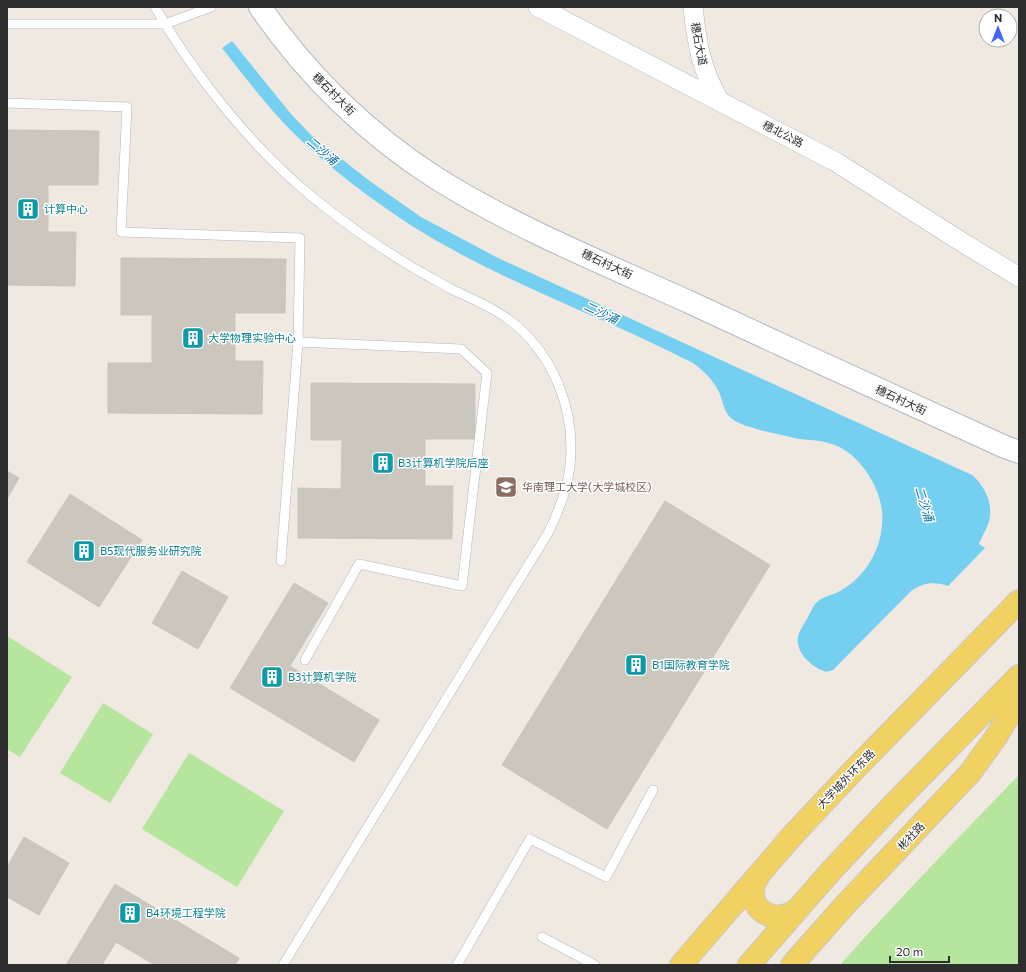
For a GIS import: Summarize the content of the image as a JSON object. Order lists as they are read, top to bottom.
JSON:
{
  "streets": {
    "main road": ["大学城外环东路", "彬社路"],
    "street": ["穗石大道", "穗石村大街", "穗北公路"]
  },
  "crossings": [
    ["穗石大道", "穗北公路"]
  ],
  "water": ["二沙涌"],
  "places": {
    "building": [
      "计算中心",
      "大学物理实验中心",
      "B3计算机学院后座",
      "B5现代服务业研究院",
      "B1国际教育学院",
      "B3计算机学院",
      "B4环境工程学院"
    ],
    "school or university": ["华南理工大学(大学城校区)"]
  },
  "scale_bar": "20 m",
  "north": "top"
}
